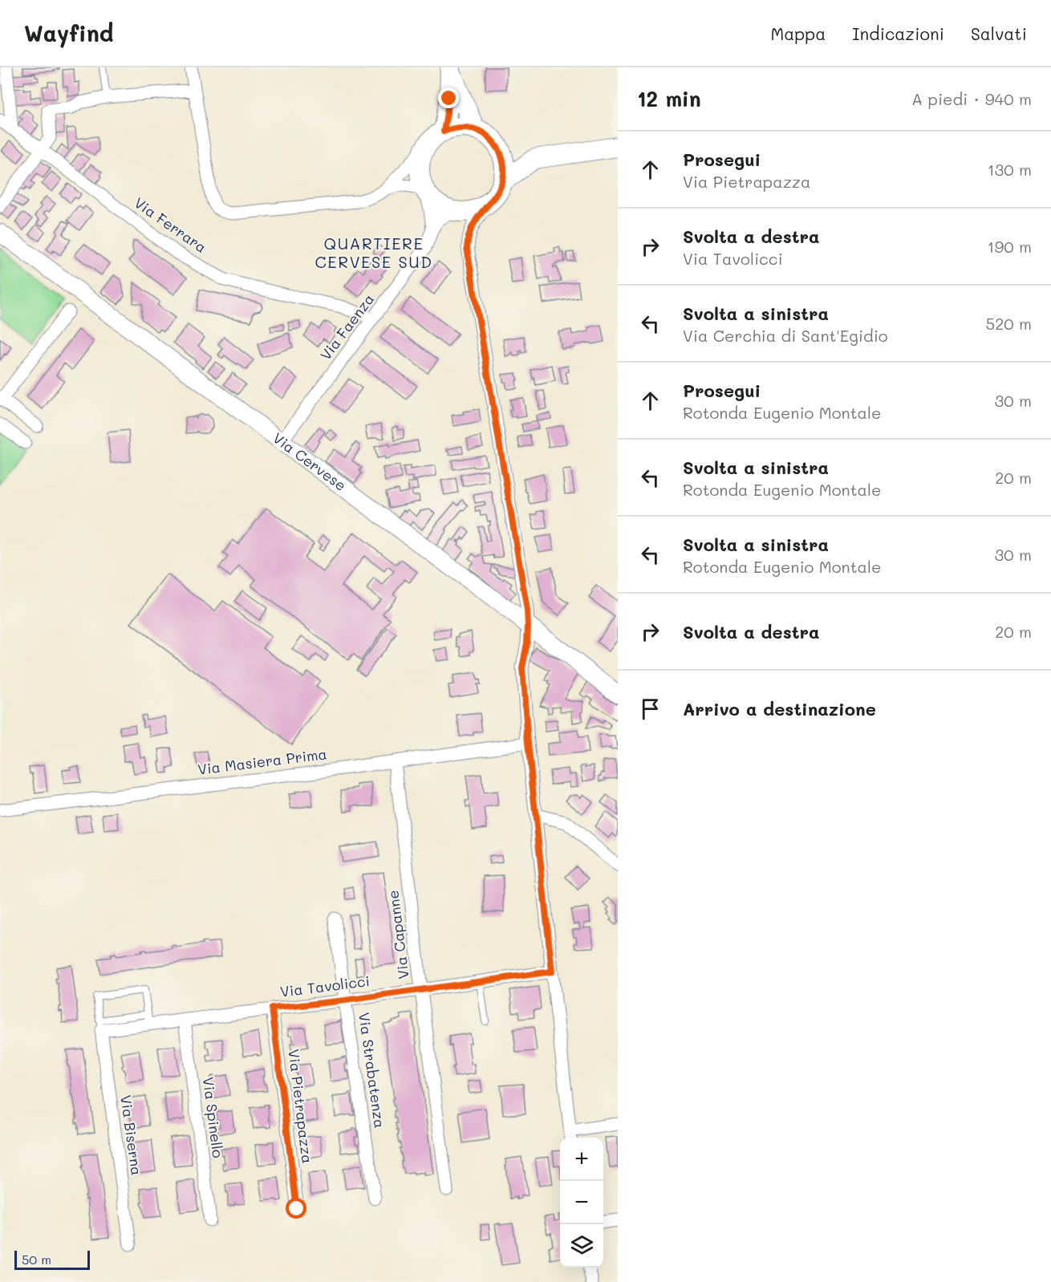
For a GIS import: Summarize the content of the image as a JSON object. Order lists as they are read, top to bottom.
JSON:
{
  "streets": {
    "main road": ["Via Cervese"],
    "street": [
      "Via Ferrara",
      "Via Faenza",
      "Via Masiera Prima",
      "Via Capanne",
      "Via Tavolicci",
      "Via Strabatenza",
      "Via Pietrapazza",
      "Via Spinello",
      "Via Biserna"
    ]
  },
  "crossings": [
    ["Via Ferrara", "Via Faenza"],
    ["Via Faenza", "Via Cervese"],
    ["Via Masiera Prima", "Via Capanne"],
    ["Via Capanne", "Via Tavolicci"],
    ["Via Tavolicci", "Via Strabatenza"],
    ["Via Tavolicci", "Via Pietrapazza"],
    ["Via Tavolicci", "Via Spinello"],
    ["Via Tavolicci", "Via Biserna"]
  ],
  "districts": ["QUARTIERE CERVESE SUD"],
  "scale_bar": "50 m",
  "page": {
    "header": "Wayfind",
    "nav": ["Mappa", "Indicazioni", "Salvati"],
    "heading": ["12 min", "A piedi · 940 m"],
    "list": [
      ["Prosegui", "Via Pietrapazza", "130 m"],
      ["Svolta a destra", "Via Tavolicci", "190 m"],
      ["Svolta a sinistra", "Via Cerchia di Sant'Egidio", "520 m"],
      ["Prosegui", "Rotonda Eugenio Montale", "30 m"],
      ["Svolta a sinistra", "Rotonda Eugenio Montale", "20 m"],
      ["Svolta a sinistra", "Rotonda Eugenio Montale", "30 m"],
      ["Svolta a destra", "20 m"],
      "Arrivo a destinazione"
    ],
    "map_buttons": ["+", "−"],
    "scale": "50 m"
  }
}
